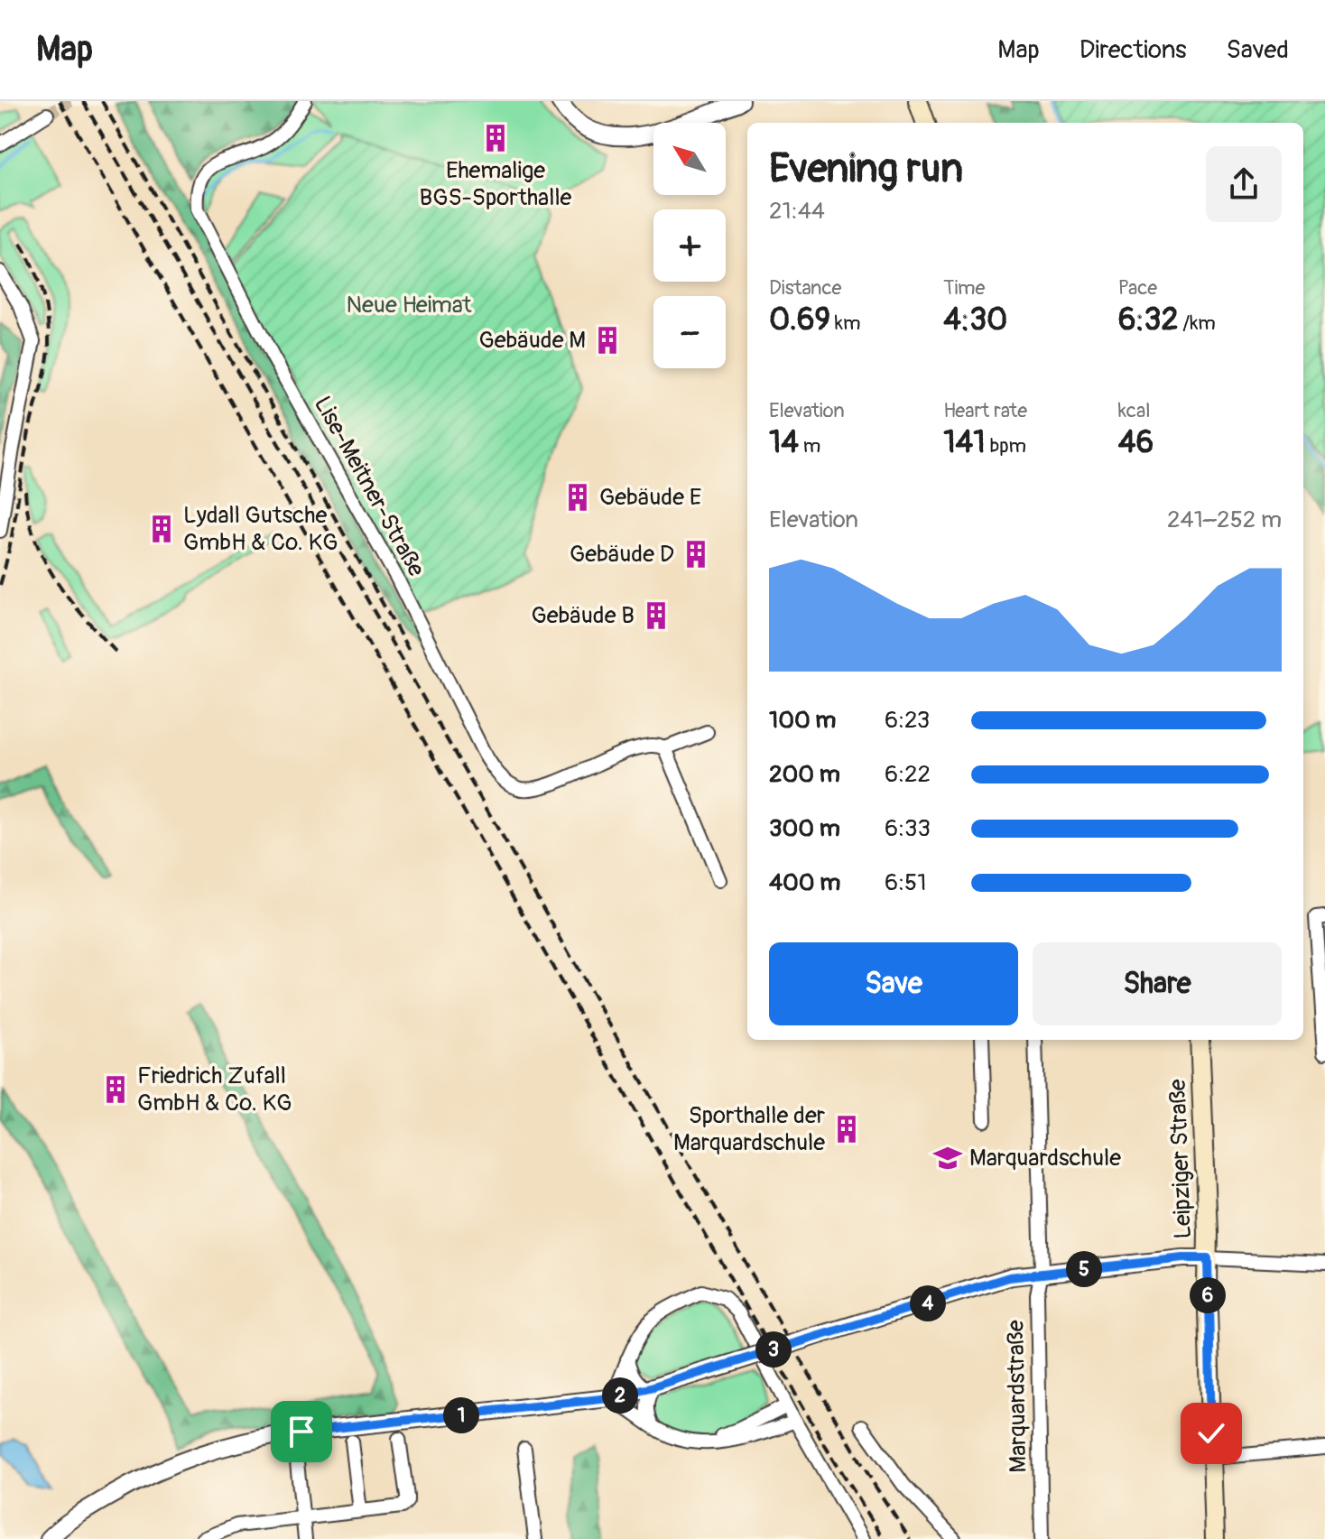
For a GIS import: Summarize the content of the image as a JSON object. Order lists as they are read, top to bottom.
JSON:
{
  "streets": {
    "main road": ["Leipziger Straße"],
    "street": ["Lise-Meitner-Straße", "Marquardstraße"]
  },
  "parks": ["Neue Heimat"],
  "places": {
    "building": [
      "Ehemalige BGS-Sporthalle",
      "Gebäude M",
      "Gebäude E",
      "Lydall Gutsche GmbH & Co. KG",
      "Gebäude D",
      "Gebäude B",
      "Friedrich Zufall GmbH & Co. KG",
      "Sporthalle der Marquardschule"
    ],
    "school or university": ["Marquardschule"]
  },
  "north": "top left",
  "page": {
    "header": "Map",
    "nav": ["Map", "Directions", "Saved"],
    "map_buttons": ["+", "−"],
    "heading": ["Evening run", "21:44"],
    "stats": [
      ["Distance", "0.69 km"],
      ["Time", "4:30"],
      ["Pace", "6:32 /km"],
      ["Elevation", "14 m"],
      ["Heart rate", "141 bpm"],
      ["kcal", "46"]
    ],
    "chart": ["Elevation", "241–252 m"],
    "list": [
      {
        "name": "100 m",
        "note": "6:23"
      },
      {
        "name": "200 m",
        "note": "6:22"
      },
      {
        "name": "300 m",
        "note": "6:33"
      },
      {
        "name": "400 m",
        "note": "6:51"
      }
    ],
    "buttons": ["Save", "Share"],
    "pins": [
      "5",
      "6",
      "4",
      "3",
      "2",
      "1"
    ]
  }
}
